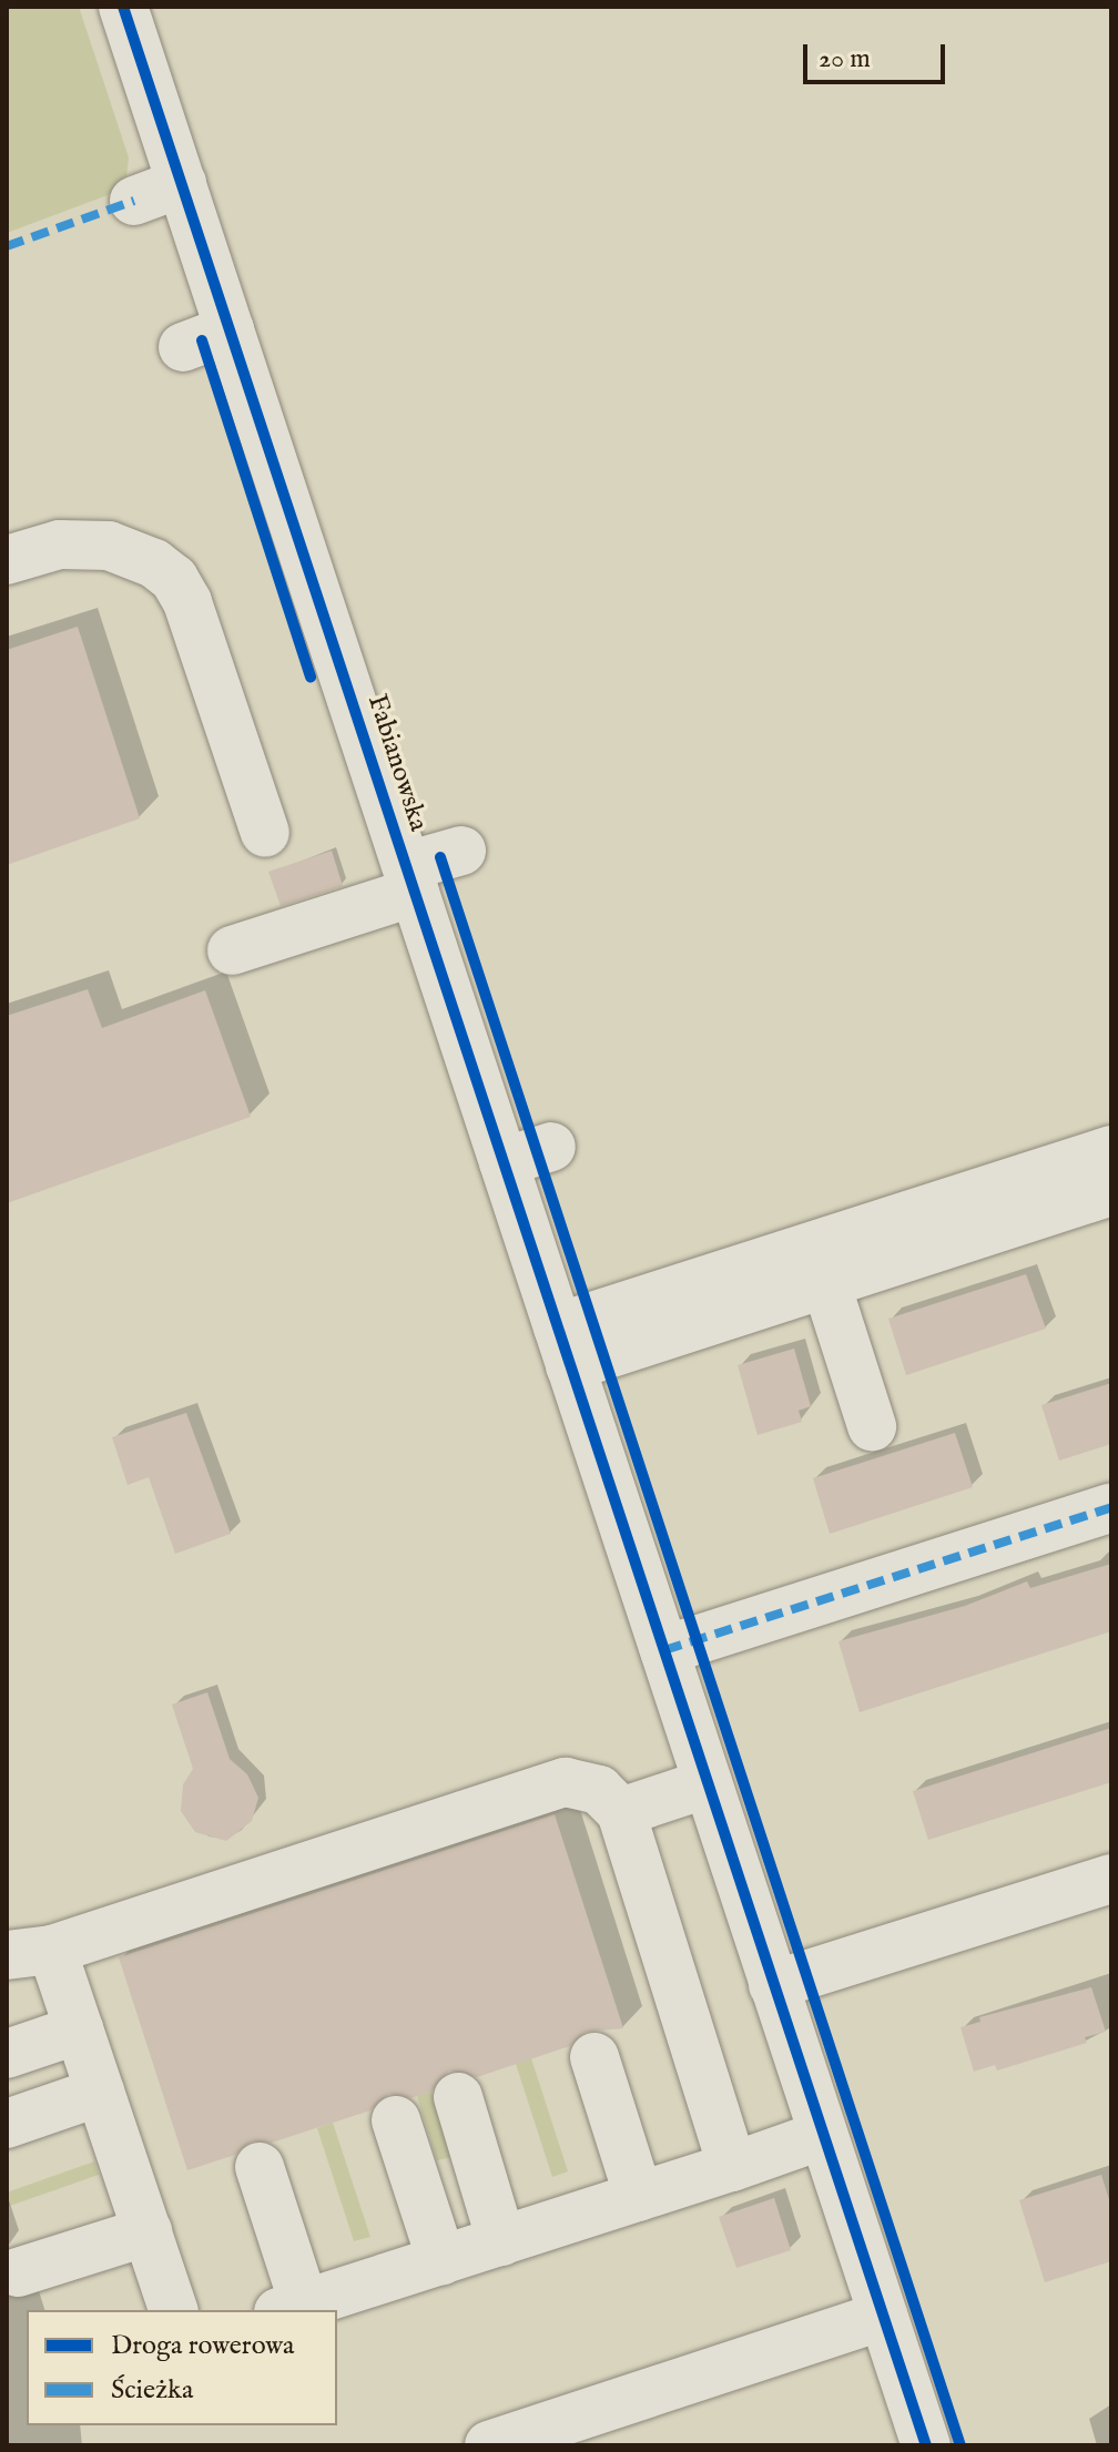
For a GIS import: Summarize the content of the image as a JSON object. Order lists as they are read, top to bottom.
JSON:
{
  "streets": {
    "street": ["Fabianowska"]
  },
  "legend": ["Droga rowerowa", "Ścieżka"],
  "scale_bar": "20 m"
}
